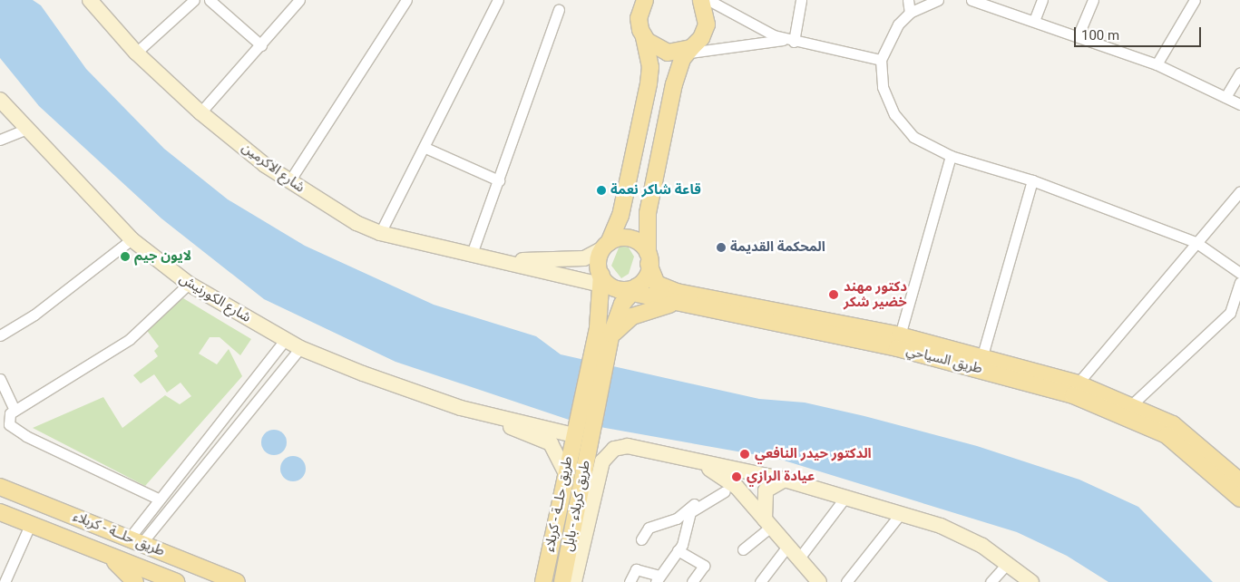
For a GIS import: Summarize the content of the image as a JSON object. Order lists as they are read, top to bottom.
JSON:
{
  "streets": {
    "main road": ["طريق السياحي", "طريق حلــة - كربلاء", "طريق كربلاء - بابل"],
    "street": ["شارع الاكرمين", "شارع الكورنيش"]
  },
  "crossings": [
    ["شارع الاكرمين", "طريق السياحي"],
    ["طريق حلــة - كربلاء", "طريق كربلاء - بابل"]
  ],
  "places": [
    "قاعة شاكر نعمة",
    "المحكمة القديمة",
    "لايون جيم",
    "دكتور مهند خضير شكر",
    "الدكتور حيدر النافعي",
    "عيادة الرازي"
  ],
  "scale_bar": "100 m"
}
